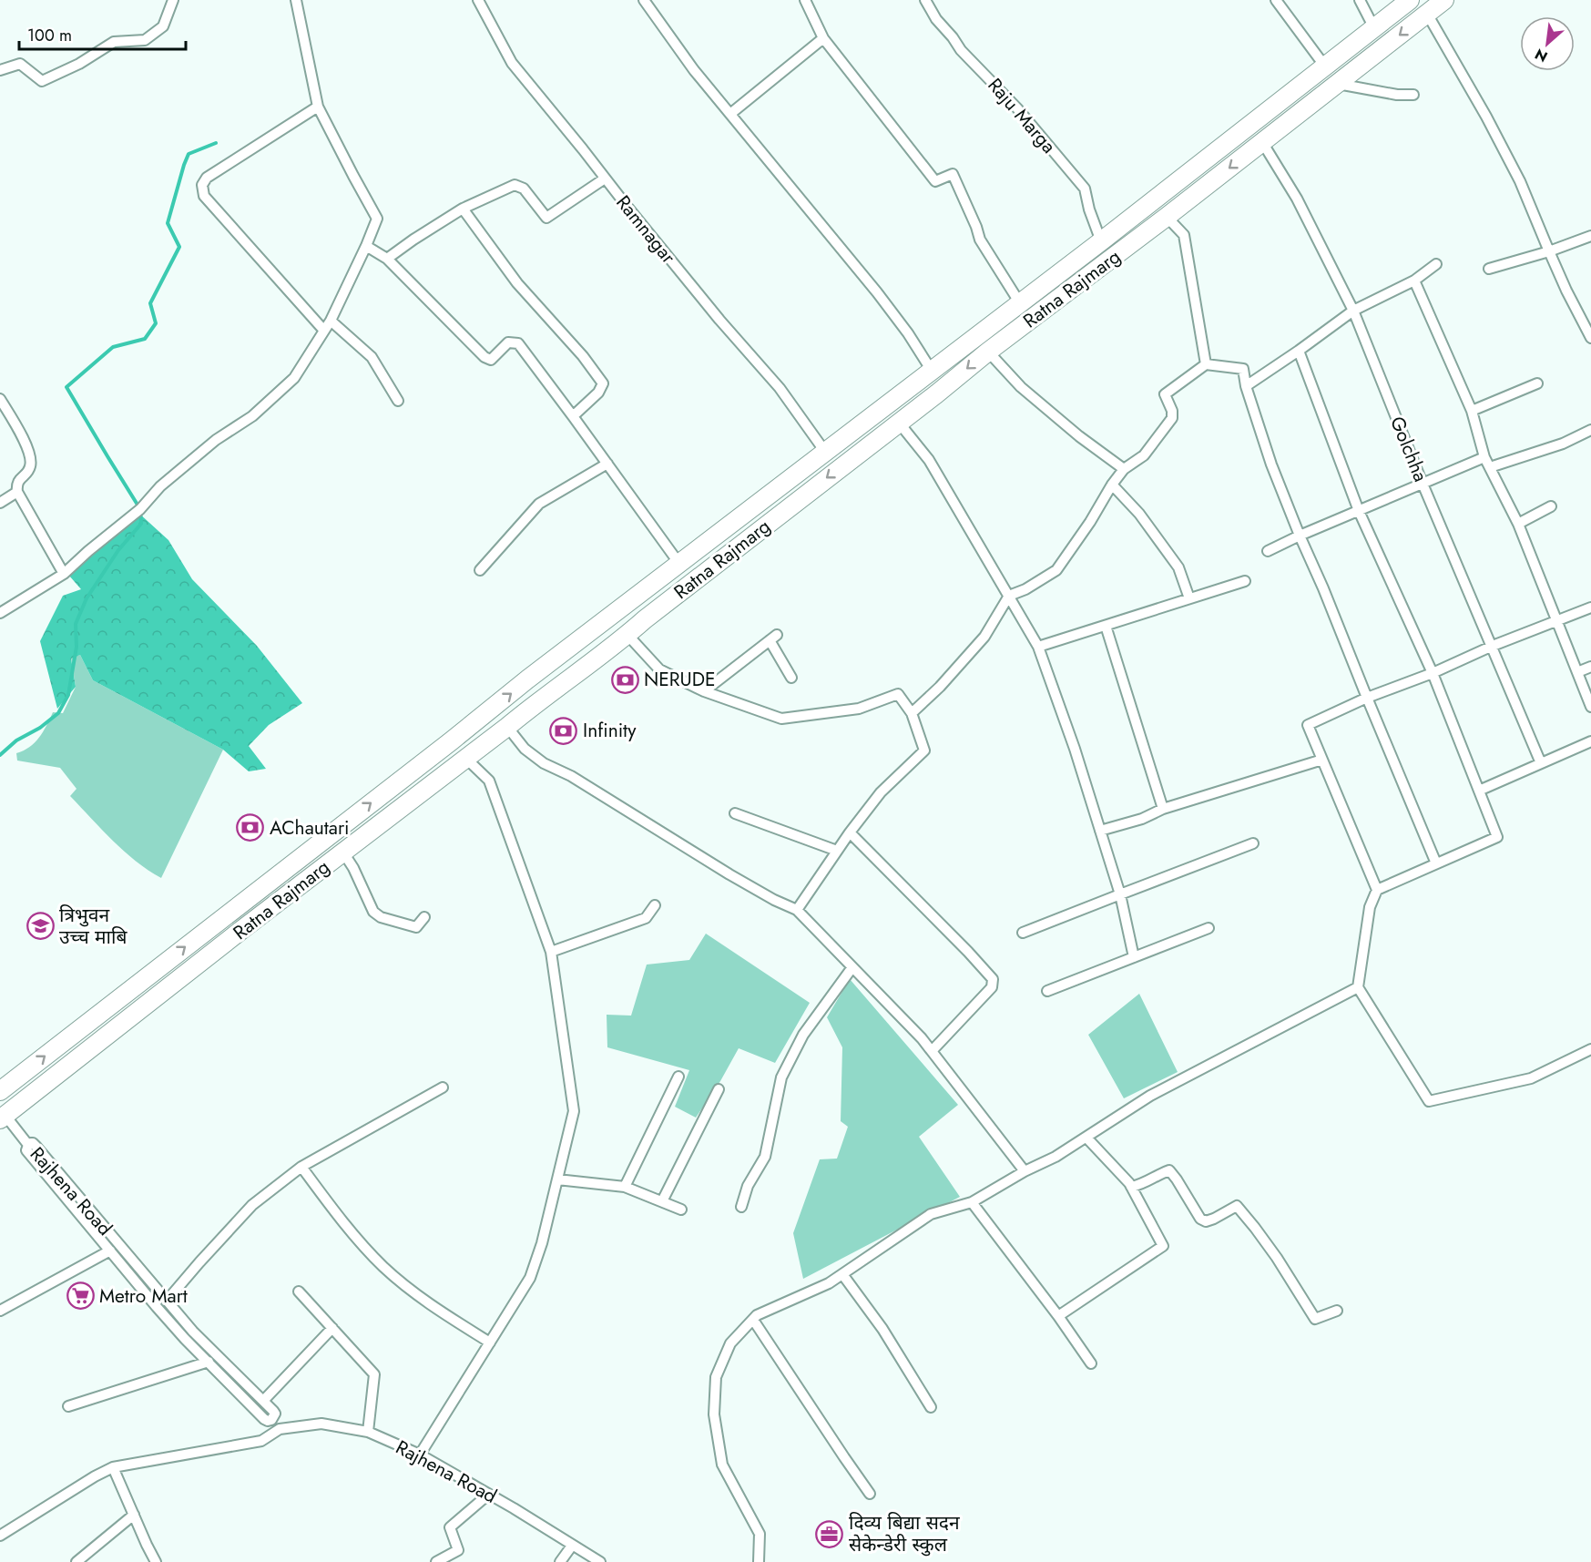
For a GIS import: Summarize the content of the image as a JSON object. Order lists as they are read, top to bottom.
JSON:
{
  "streets": {
    "highway": ["Ratna Rajmarg"],
    "street": [
      "Raju Marga",
      "Ramnagar",
      "Golchha",
      "Rajhena Road"
    ]
  },
  "crossings": [
    ["Raju Marga", "Ratna Rajmarg"],
    ["Ramnagar", "Ratna Rajmarg"],
    ["Ratna Rajmarg", "Golchha"],
    ["Ratna Rajmarg", "Rajhena Road"]
  ],
  "places": {
    "bank": ["NERUDE", "Infinity", "AChautari"],
    "school or university": ["त्रिभुवन उच्च माबि"],
    "supermarket": ["Metro Mart"],
    "office": ["दिव्य बिद्या सदन सेकेन्डेरी स्कुल"]
  },
  "scale_bar": "100 m",
  "north": "bottom left"
}
